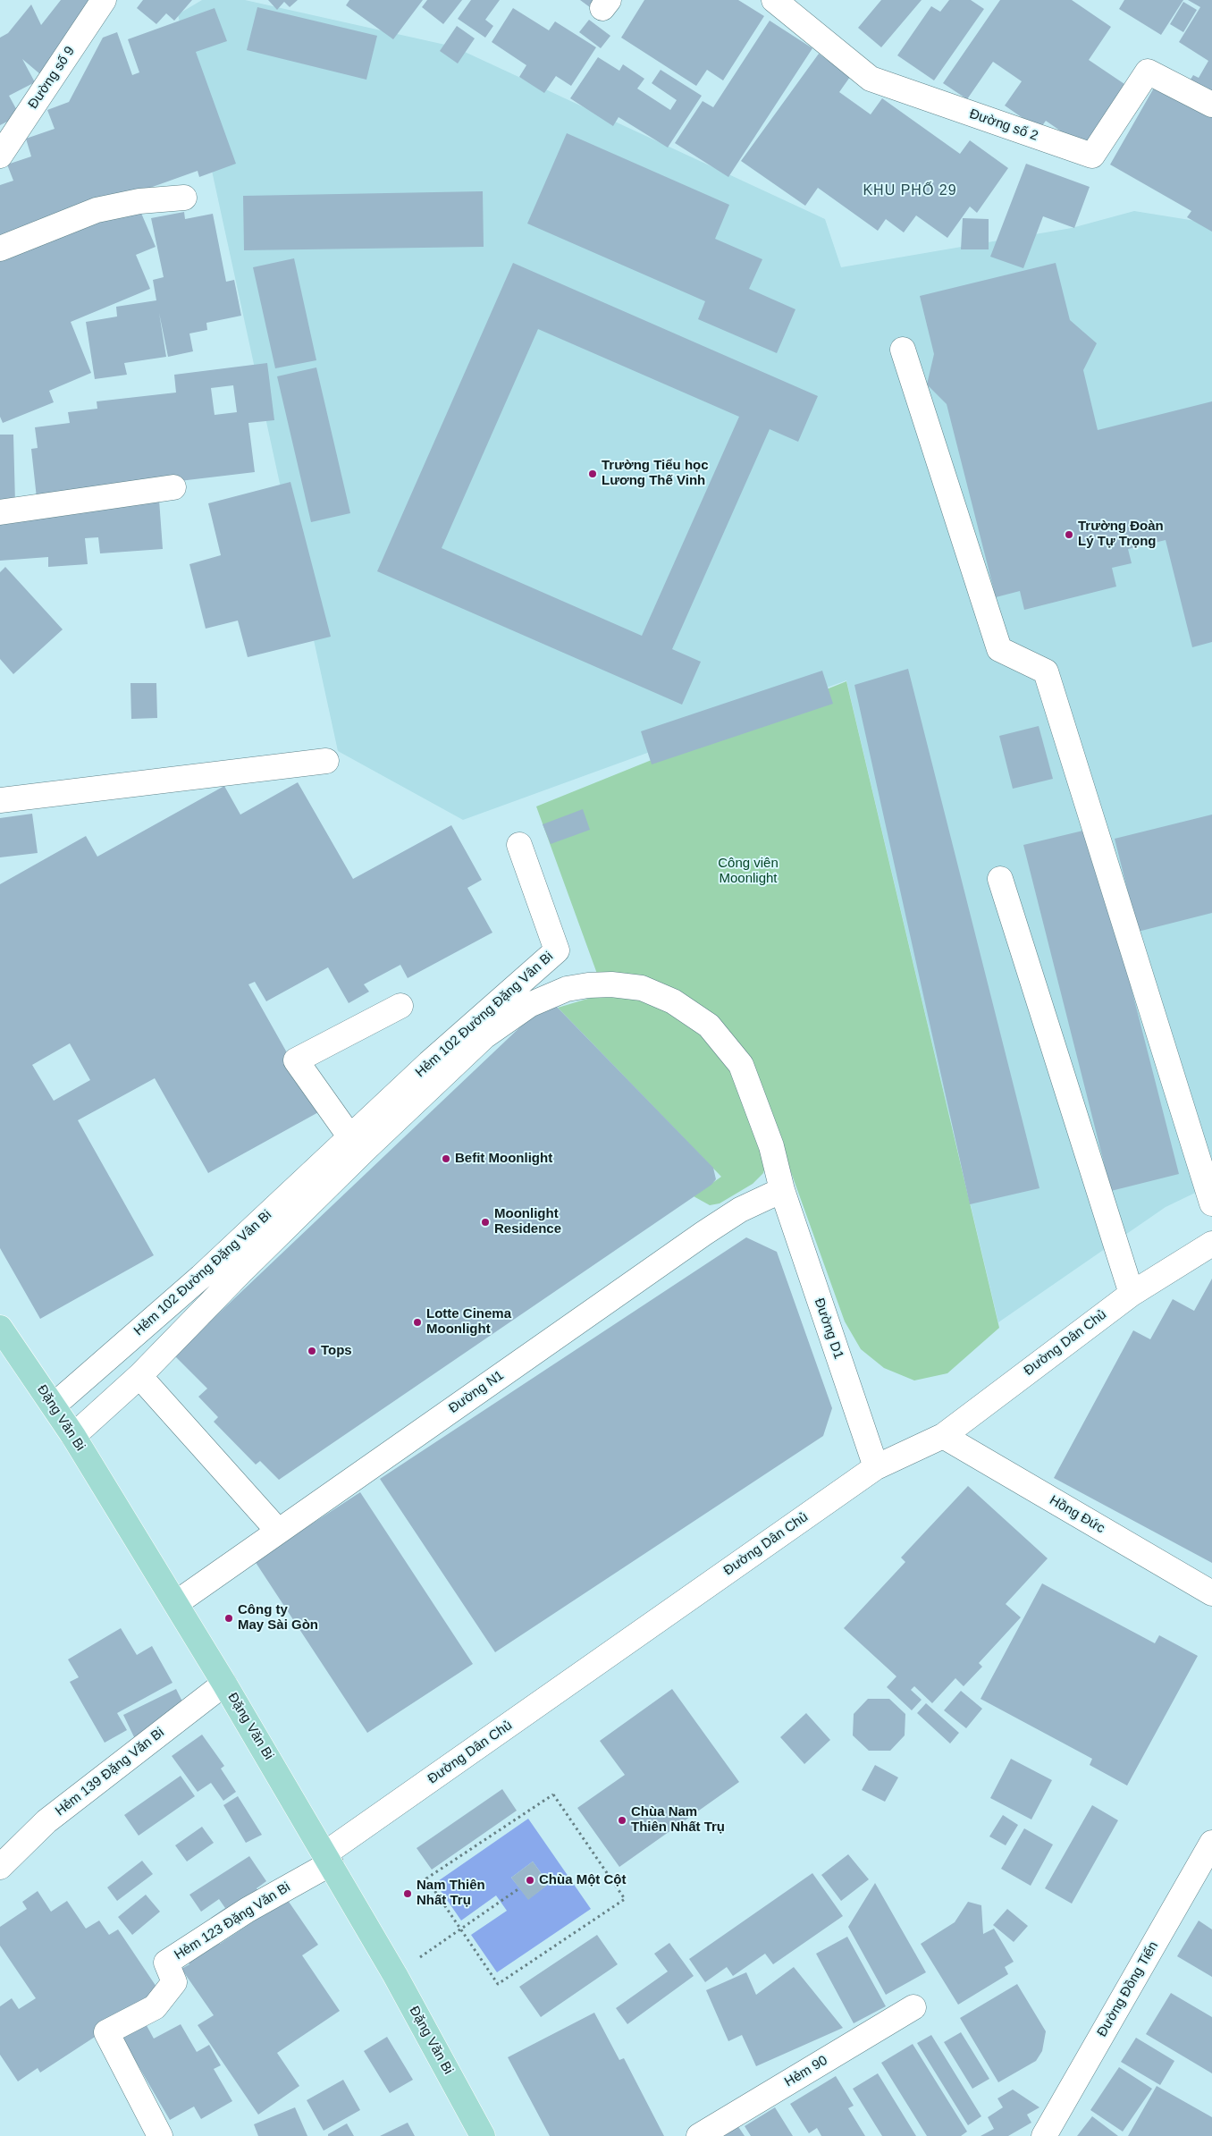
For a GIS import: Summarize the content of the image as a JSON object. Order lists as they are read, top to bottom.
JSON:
{
  "streets": {
    "main road": ["Đặng Văn Bi"],
    "street": [
      "Đường số 9",
      "Đường số 2",
      "Hẻm 102 Đường Đặng Vân Bi",
      "Đường D1",
      "Đường Dân Chủ",
      "Đường N1",
      "Hồng Đức",
      "Hẻm 139 Đặng Văn Bi",
      "Hẻm 123 Đặng Văn Bi",
      "Đường Đồng Tiến",
      "Hẻm 90"
    ]
  },
  "crossings": [
    ["Hẻm 102 Đường Đặng Vân Bi", "Đặng Văn Bi"],
    ["Đường D1", "Đường Dân Chủ"],
    ["Đường D1", "Đường N1"],
    ["Đường D1", "Đặng Văn Bi"],
    ["Đường Dân Chủ", "Đặng Văn Bi"],
    ["Đường Dân Chủ", "Hồng Đức"],
    ["Đường Dân Chủ", "Hẻm 123 Đặng Văn Bi"],
    ["Đường N1", "Đặng Văn Bi"],
    ["Đặng Văn Bi", "Hẻm 139 Đặng Văn Bi"],
    ["Đặng Văn Bi", "Hẻm 123 Đặng Văn Bi"]
  ],
  "districts": ["KHU PHỐ 29"],
  "parks": ["Công viên Moonlight"],
  "places": [
    "Trường Tiểu học Lương Thế Vinh",
    "Trường Đoàn Lý Tự Trọng",
    "Befit Moonlight",
    "Moonlight Residence",
    "Lotte Cinema Moonlight",
    "Tops",
    "Công ty May Sài Gòn",
    "Chùa Nam Thiên Nhất Trụ",
    "Chùa Một Cột",
    "Nam Thiên Nhất Trụ"
  ]
}
